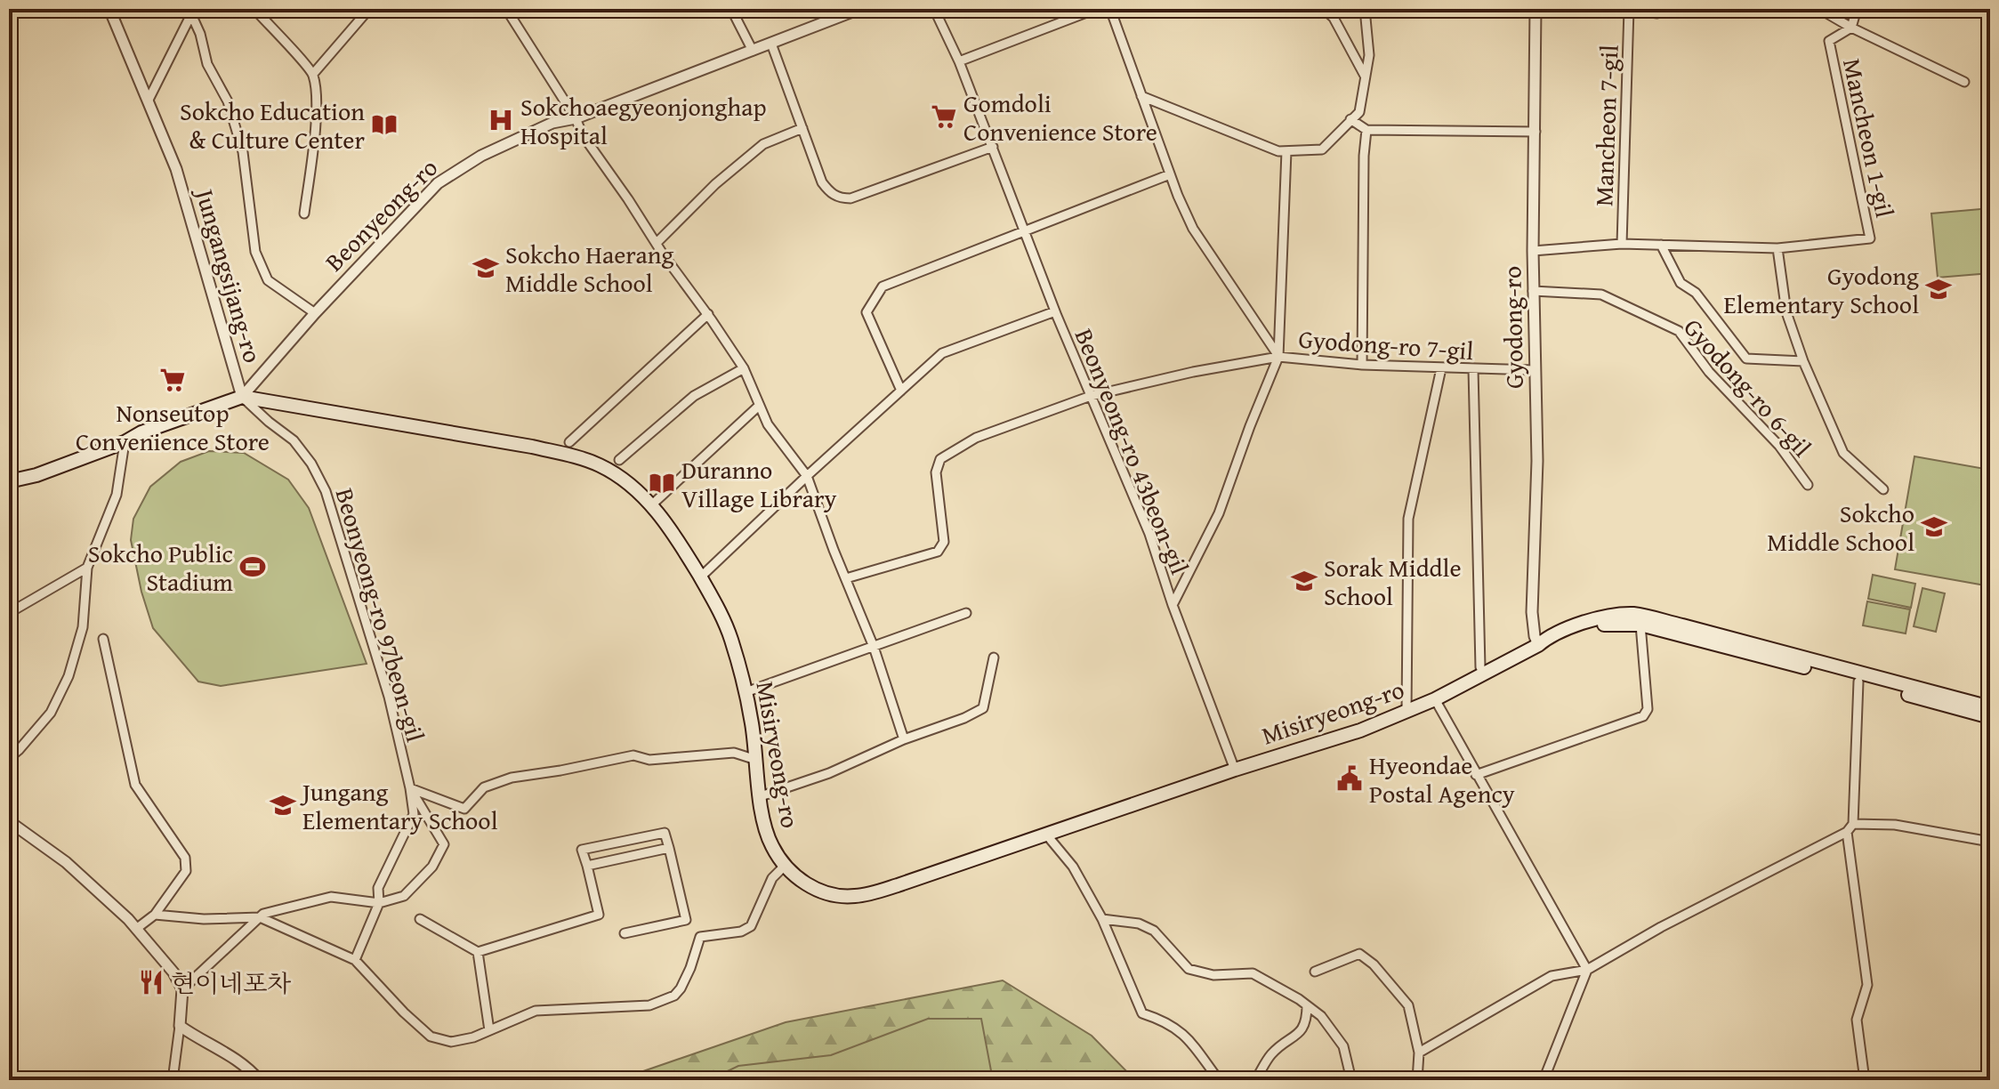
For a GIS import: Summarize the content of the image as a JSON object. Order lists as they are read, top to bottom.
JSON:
{
  "streets": {
    "main road": ["Beonyeong-ro", "Misiryeong-ro"],
    "street": [
      "Mancheon 7-gil",
      "Mancheon 1-gil",
      "Jungangsijang-ro",
      "Gyodong-ro",
      "Gyodong-ro 7-gil",
      "Gyodong-ro 6-gil",
      "Beonyeong-ro 43beon-gil",
      "Beonyeong-ro 97beon-gil"
    ]
  },
  "crossings": [
    ["Mancheon 7-gil", "Mancheon 1-gil"],
    ["Mancheon 1-gil", "Gyodong-ro"],
    ["Beonyeong-ro", "Jungangsijang-ro"],
    ["Beonyeong-ro", "Beonyeong-ro 97beon-gil"],
    ["Beonyeong-ro", "Misiryeong-ro"],
    ["Jungangsijang-ro", "Beonyeong-ro 97beon-gil"],
    ["Jungangsijang-ro", "Misiryeong-ro"],
    ["Gyodong-ro", "Gyodong-ro 7-gil"],
    ["Gyodong-ro", "Gyodong-ro 6-gil"],
    ["Gyodong-ro", "Misiryeong-ro"],
    ["Gyodong-ro 7-gil", "Beonyeong-ro 43beon-gil"],
    ["Beonyeong-ro 43beon-gil", "Misiryeong-ro"],
    ["Beonyeong-ro 97beon-gil", "Misiryeong-ro"]
  ],
  "places": {
    "supermarket": ["Gomdoli Convenience Store", "Nonseutop Convenience Store"],
    "hospital": ["Sokchoaegyeonjonghap Hospital"],
    "library": ["Sokcho Education & Culture Center", "Duranno Village Library"],
    "school or university": [
      "Sokcho Haerang Middle School",
      "Gyodong Elementary School",
      "Sokcho Middle School",
      "Sorak Middle School",
      "Jungang Elementary School"
    ],
    "sports": ["Sokcho Public Stadium"],
    "public building": ["Hyeondae Postal Agency"],
    "restaurant": ["현이네포차"]
  }
}
